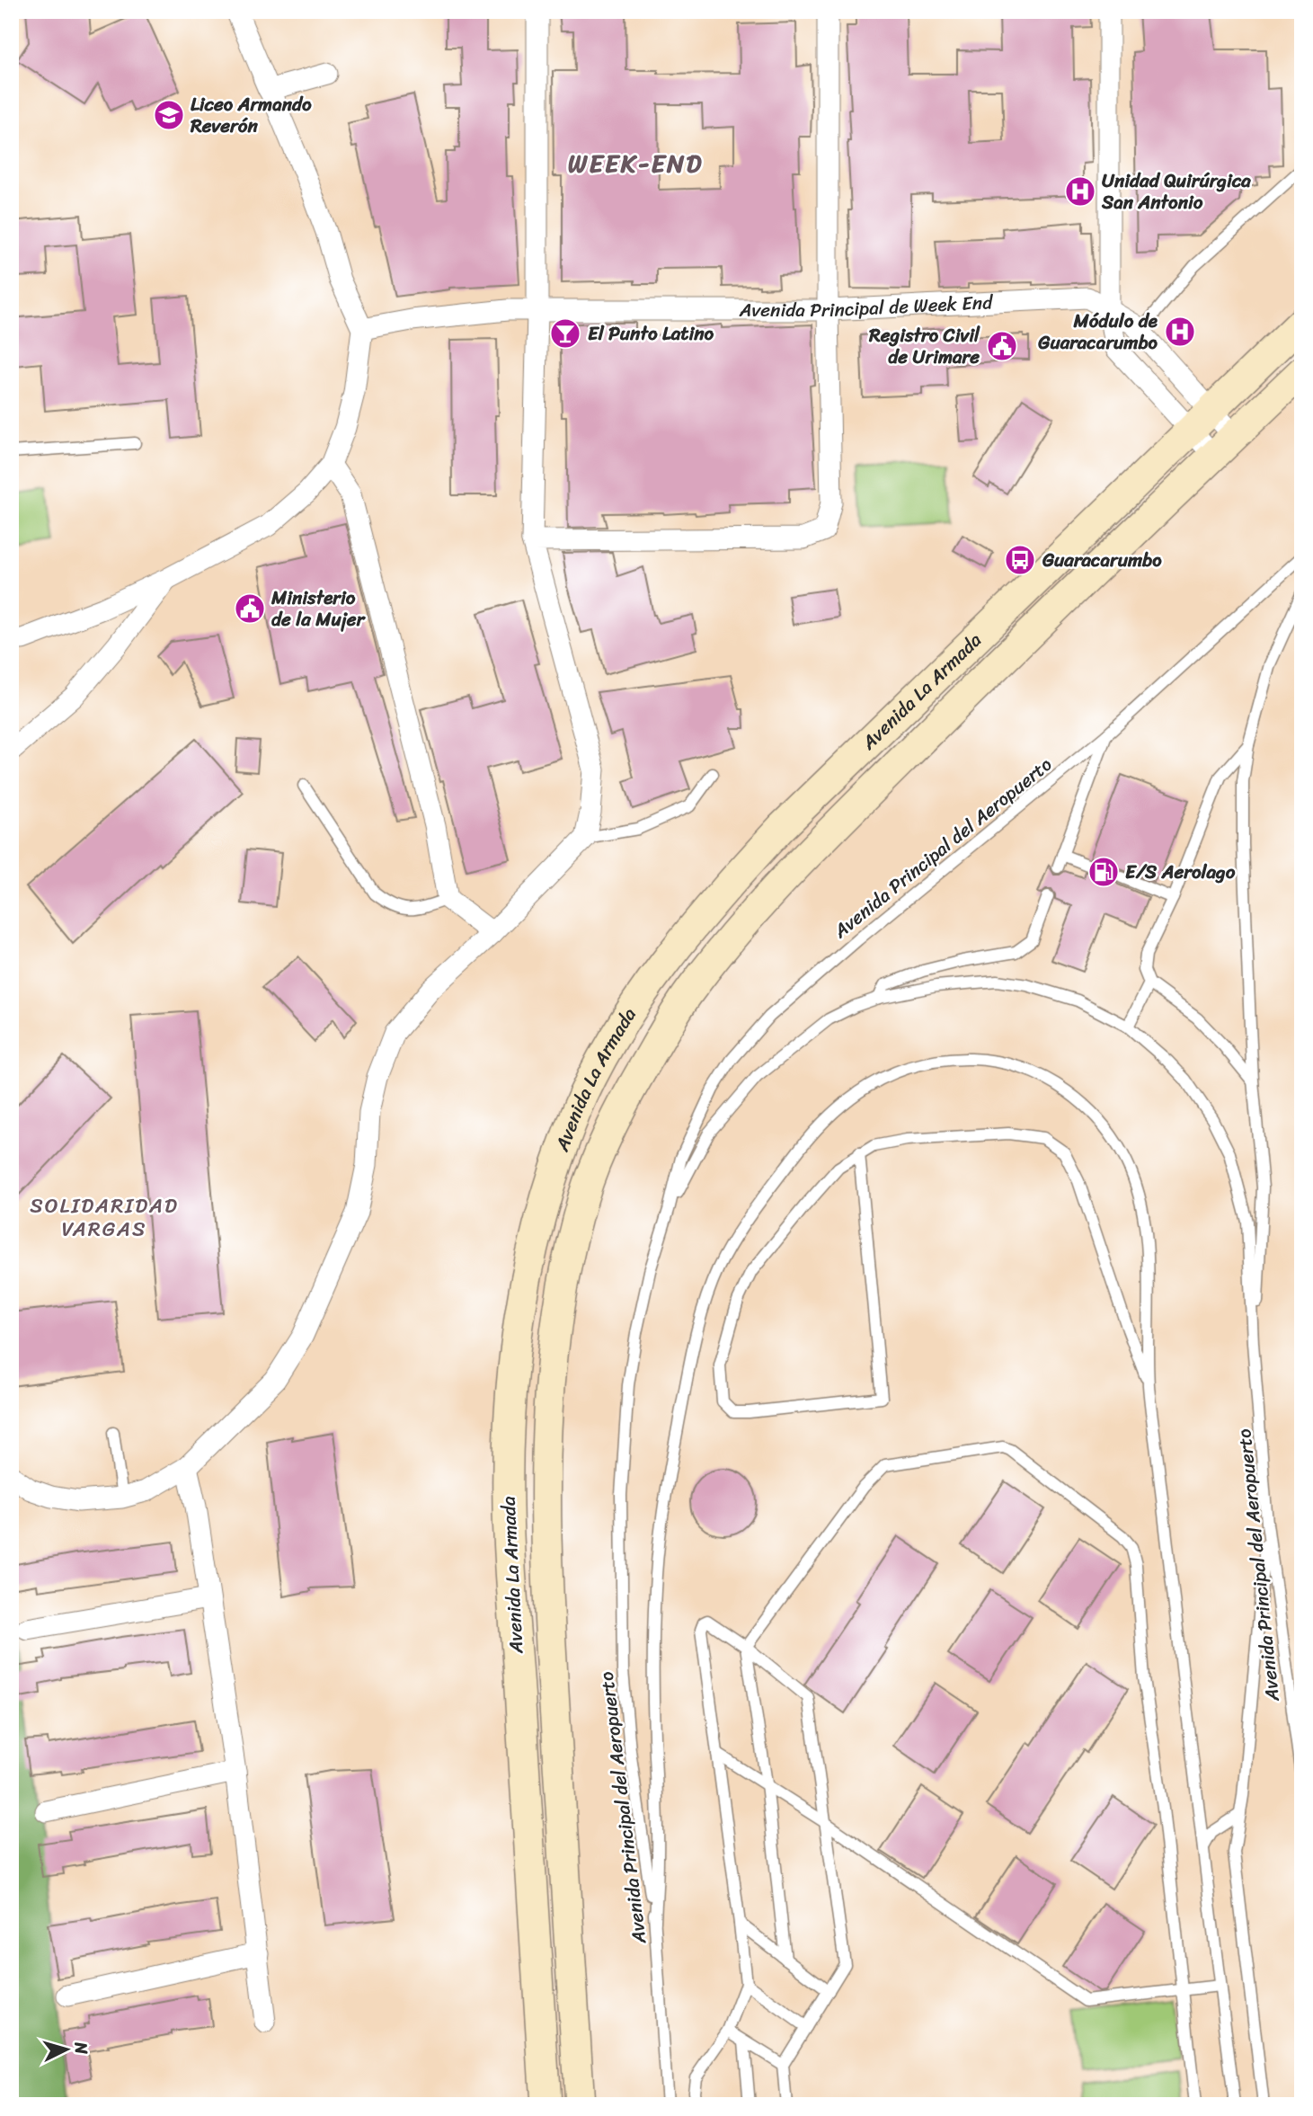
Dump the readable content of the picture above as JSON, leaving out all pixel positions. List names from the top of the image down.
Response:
{
  "streets": {
    "main road": ["Avenida La Armada"],
    "street": ["Avenida Principal de Week End"],
    "lane": ["Avenida Principal del Aeropuerto"]
  },
  "crossings": [
    ["Avenida Principal de Week End", "Avenida La Armada"]
  ],
  "districts": ["WEEK-END", "SOLIDARIDAD VARGAS"],
  "places": {
    "school or university": ["Liceo Armando Reverón"],
    "hospital": ["Unidad Quirúrgica San Antonio", "Módulo de Guaracarumbo"],
    "bar": ["El Punto Latino"],
    "public building": ["Registro Civil de Urimare", "Ministerio de la Mujer"],
    "bus stop": ["Guaracarumbo"],
    "fuel station": ["E/S Aerolago"]
  },
  "north": "right"
}
